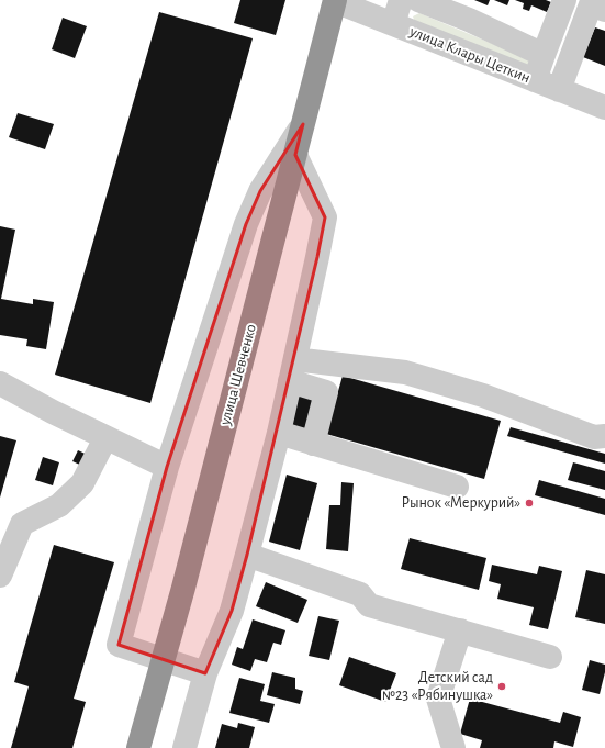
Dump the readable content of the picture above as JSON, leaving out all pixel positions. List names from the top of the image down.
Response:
{
  "streets": {
    "highway": ["улица Шевченко"],
    "street": ["улица Клары Цеткин"]
  },
  "crossings": [
    ["улица Клары Цеткин", "улица Шевченко"]
  ],
  "places": ["Рынок «Меркурий»", "Детский сад №23 «Рябинушка»"]
}
